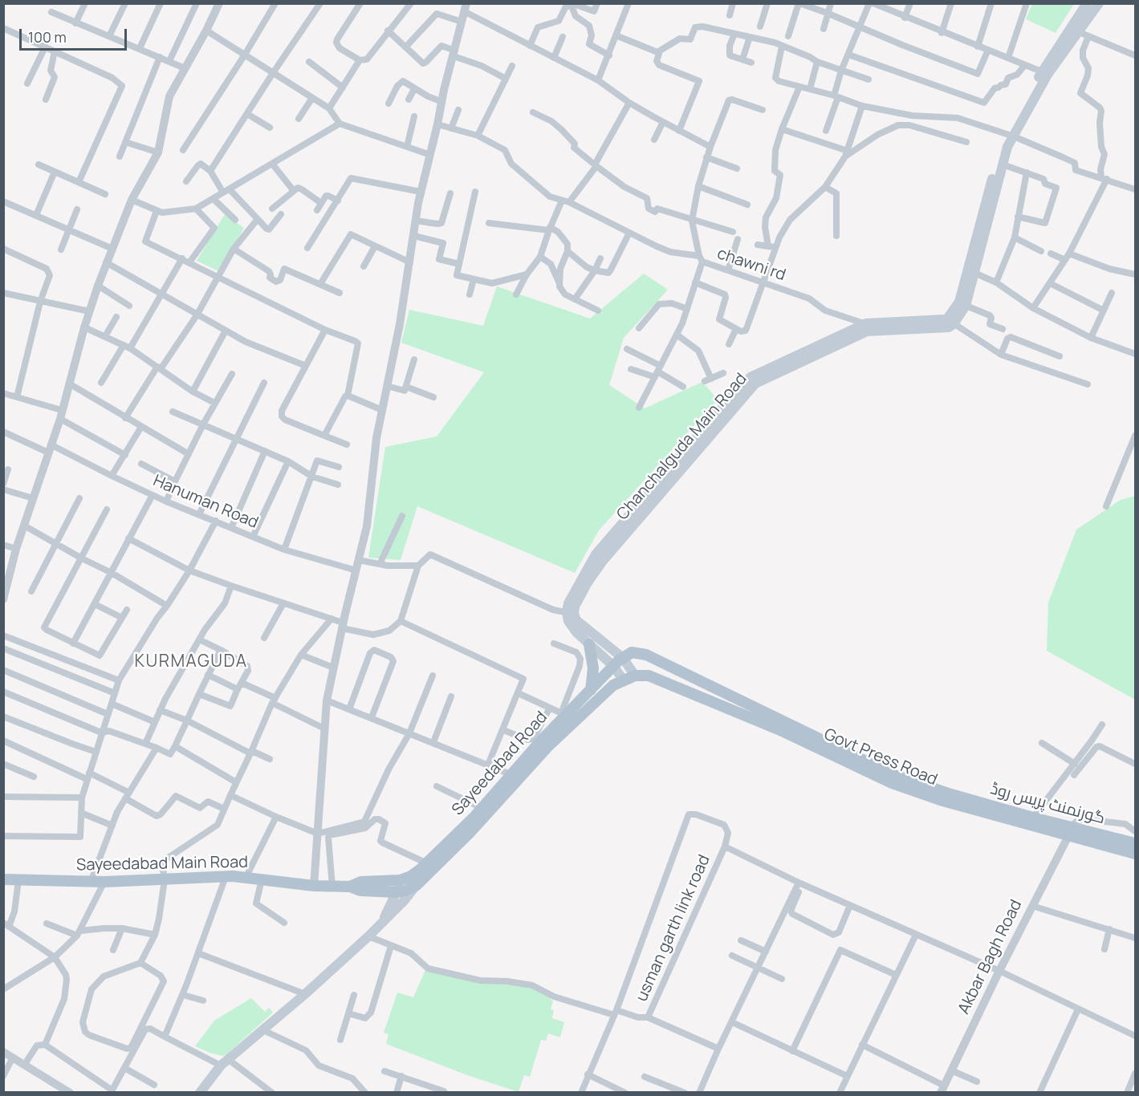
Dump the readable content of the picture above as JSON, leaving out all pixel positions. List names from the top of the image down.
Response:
{
  "streets": {
    "main road": [
      "Chanchalguda Main Road",
      "Govt Press Road",
      "Sayeedabad Road",
      "گورنمنٹ پریس روڈ",
      "Sayeedabad Main Road"
    ],
    "street": [
      "chawni rd",
      "Hanuman Road",
      "usman garth link road",
      "Akbar Bagh Road"
    ]
  },
  "crossings": [
    ["chawni rd", "Chanchalguda Main Road"],
    ["Govt Press Road", "Sayeedabad Road"],
    ["Govt Press Road", "گورنمنٹ پریس روڈ"],
    ["Govt Press Road", "Akbar Bagh Road"],
    ["Sayeedabad Road", "گورنمنٹ پریس روڈ"],
    ["Sayeedabad Road", "Sayeedabad Main Road"],
    ["گورنمنٹ پریس روڈ", "Akbar Bagh Road"],
    ["usman garth link road", "Akbar Bagh Road"]
  ],
  "districts": ["KURMAGUDA"],
  "scale_bar": "100 m"
}
